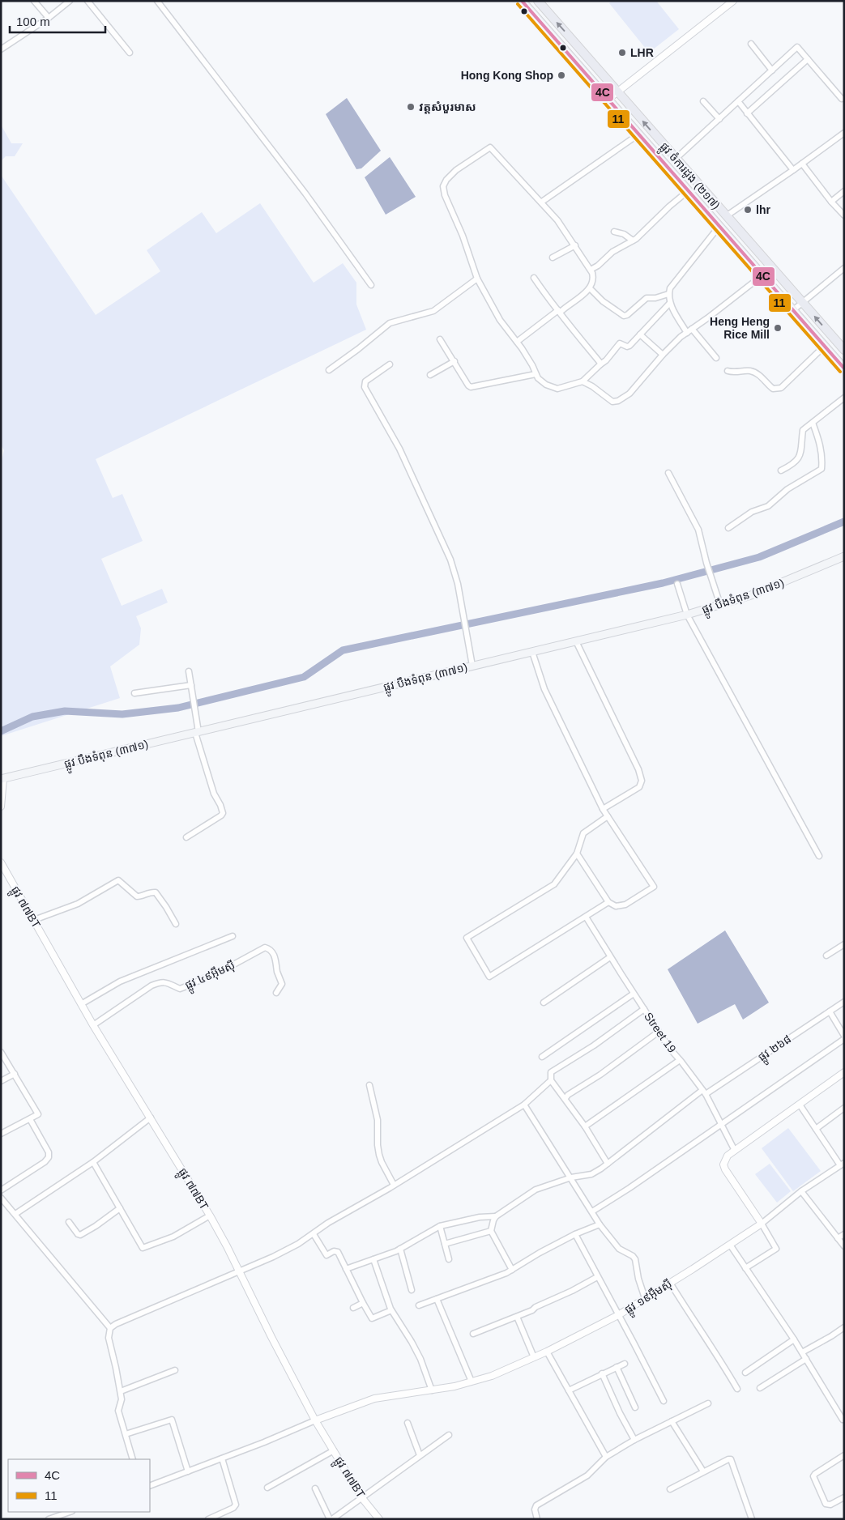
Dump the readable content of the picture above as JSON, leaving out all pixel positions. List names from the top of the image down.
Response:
{
  "streets": {
    "main road": ["ផ្លូវ ចំការដូង (២១៧)", "ផ្លូវ បឹងទំពុន (៣៧១)"],
    "street": [
      "ផ្លូវ ៧៧BT",
      "ផ្លូវ ៤៩អ៊ឹមស៊ី",
      "Street 19",
      "ផ្លូវ ២៦៨",
      "ផ្លូវ ១៩អ៊ឹមស៊ី"
    ]
  },
  "crossings": [
    ["ផ្លូវ ៧៧BT", "ផ្លូវ ៤៩អ៊ឹមស៊ី"],
    ["ផ្លូវ ៧៧BT", "ផ្លូវ ១៩អ៊ឹមស៊ី"],
    ["Street 19", "ផ្លូវ ២៦៨"]
  ],
  "places": [
    "LHR",
    "Hong Kong Shop",
    "វត្តសំបួរមាស",
    "lhr",
    "Heng Heng Rice Mill"
  ],
  "lines": ["transit line 4C", "transit line 11"],
  "legend": ["4C", "11"],
  "scale_bar": "100 m"
}
